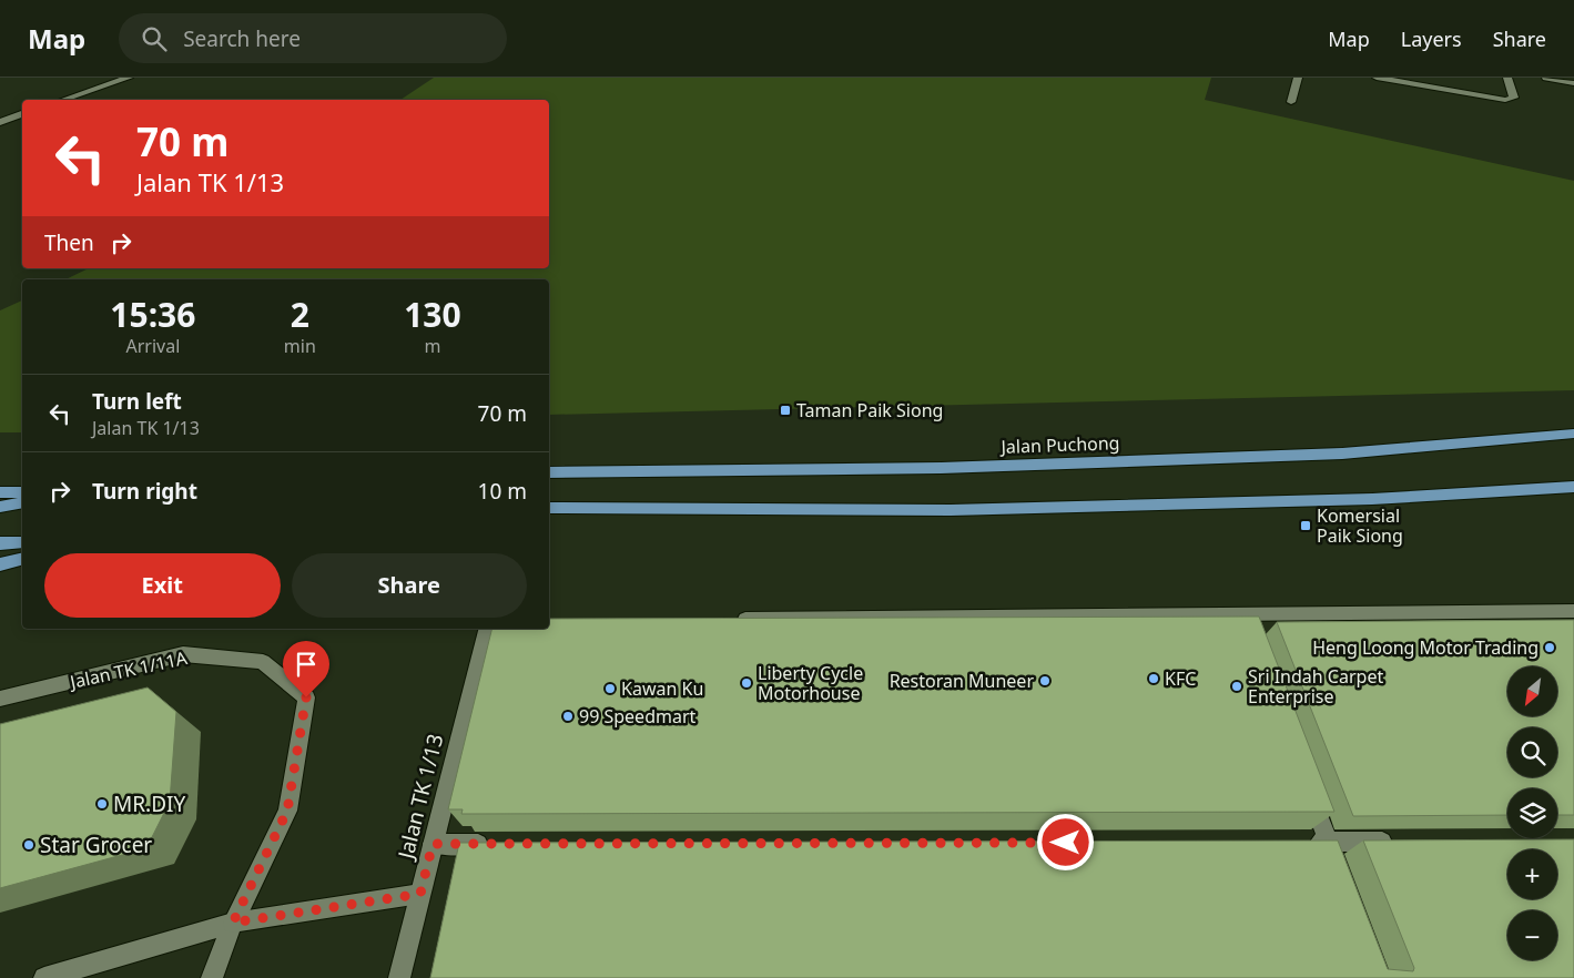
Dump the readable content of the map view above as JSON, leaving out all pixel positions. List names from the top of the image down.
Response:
{
  "streets": {
    "main road": ["Jalan Puchong"],
    "street": ["Jalan TK 1/11A", "Jalan TK 1/13"]
  },
  "places": {
    "transit": ["Taman Paik Siong", "Komersial Paik Siong"],
    "other": [
      "Heng Loong Motor Trading",
      "KFC",
      "Restoran Muneer",
      "Liberty Cycle Motorhouse",
      "Sri Indah Carpet Enterprise",
      "Kawan Ku",
      "99 Speedmart",
      "MR.DIY",
      "Star Grocer"
    ]
  },
  "north": "bottom left",
  "page": {
    "header": "Map",
    "search": "Search here",
    "nav": ["Map", "Layers", "Share"],
    "turn": ["70 m", "Jalan TK 1/13"],
    "then": "Then",
    "eta": [
      "15:36",
      "Arrival",
      "2",
      "min",
      "130",
      "m"
    ],
    "list": [
      {
        "name": "Turn left",
        "note": "Jalan TK 1/13",
        "value": "70 m"
      },
      {
        "name": "Turn right",
        "value": "10 m"
      }
    ],
    "buttons": ["Exit", "Share"],
    "map_buttons": ["+", "−"]
  }
}
